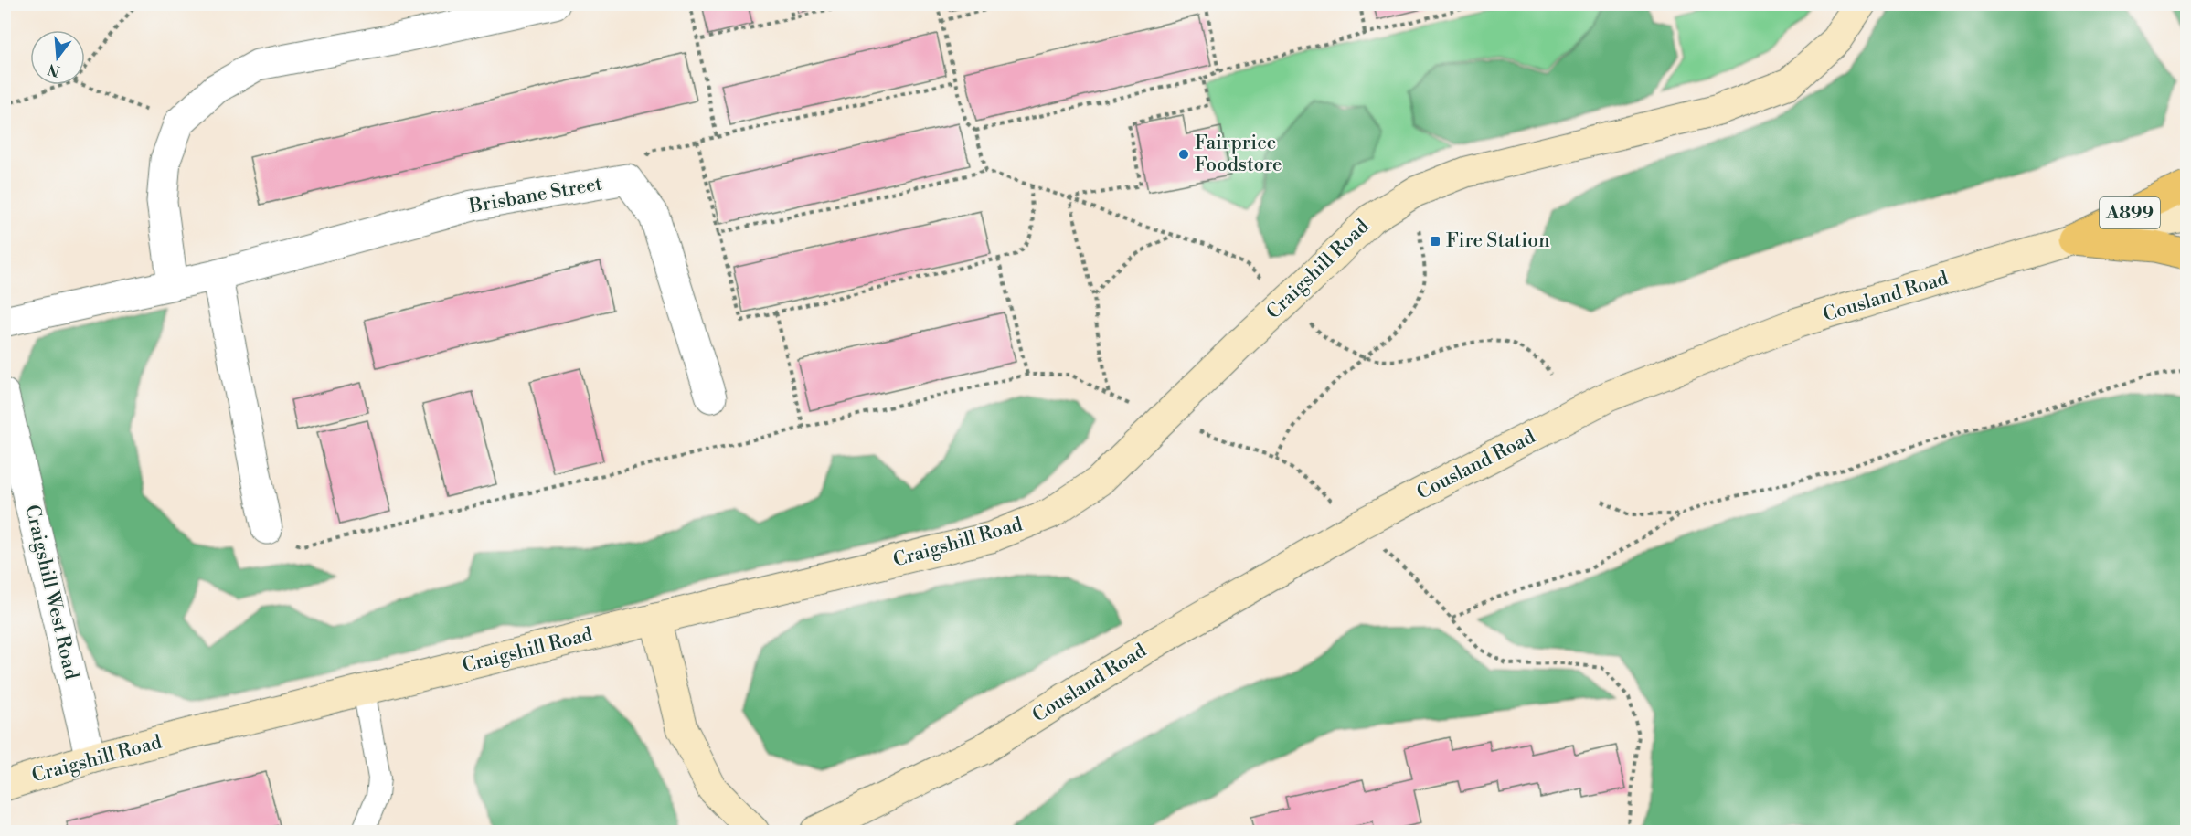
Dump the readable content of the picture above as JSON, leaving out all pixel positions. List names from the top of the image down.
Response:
{
  "streets": {
    "main road": ["A899"],
    "street": [
      "Brisbane Street",
      "Craigshill Road",
      "Cousland Road",
      "Craigshill West Road"
    ]
  },
  "crossings": [
    ["A899", "Cousland Road"],
    ["Craigshill Road", "Craigshill West Road"]
  ],
  "places": {
    "other": ["Fairprice Foodstore"],
    "transit": ["Fire Station"]
  },
  "north": "bottom"
}
